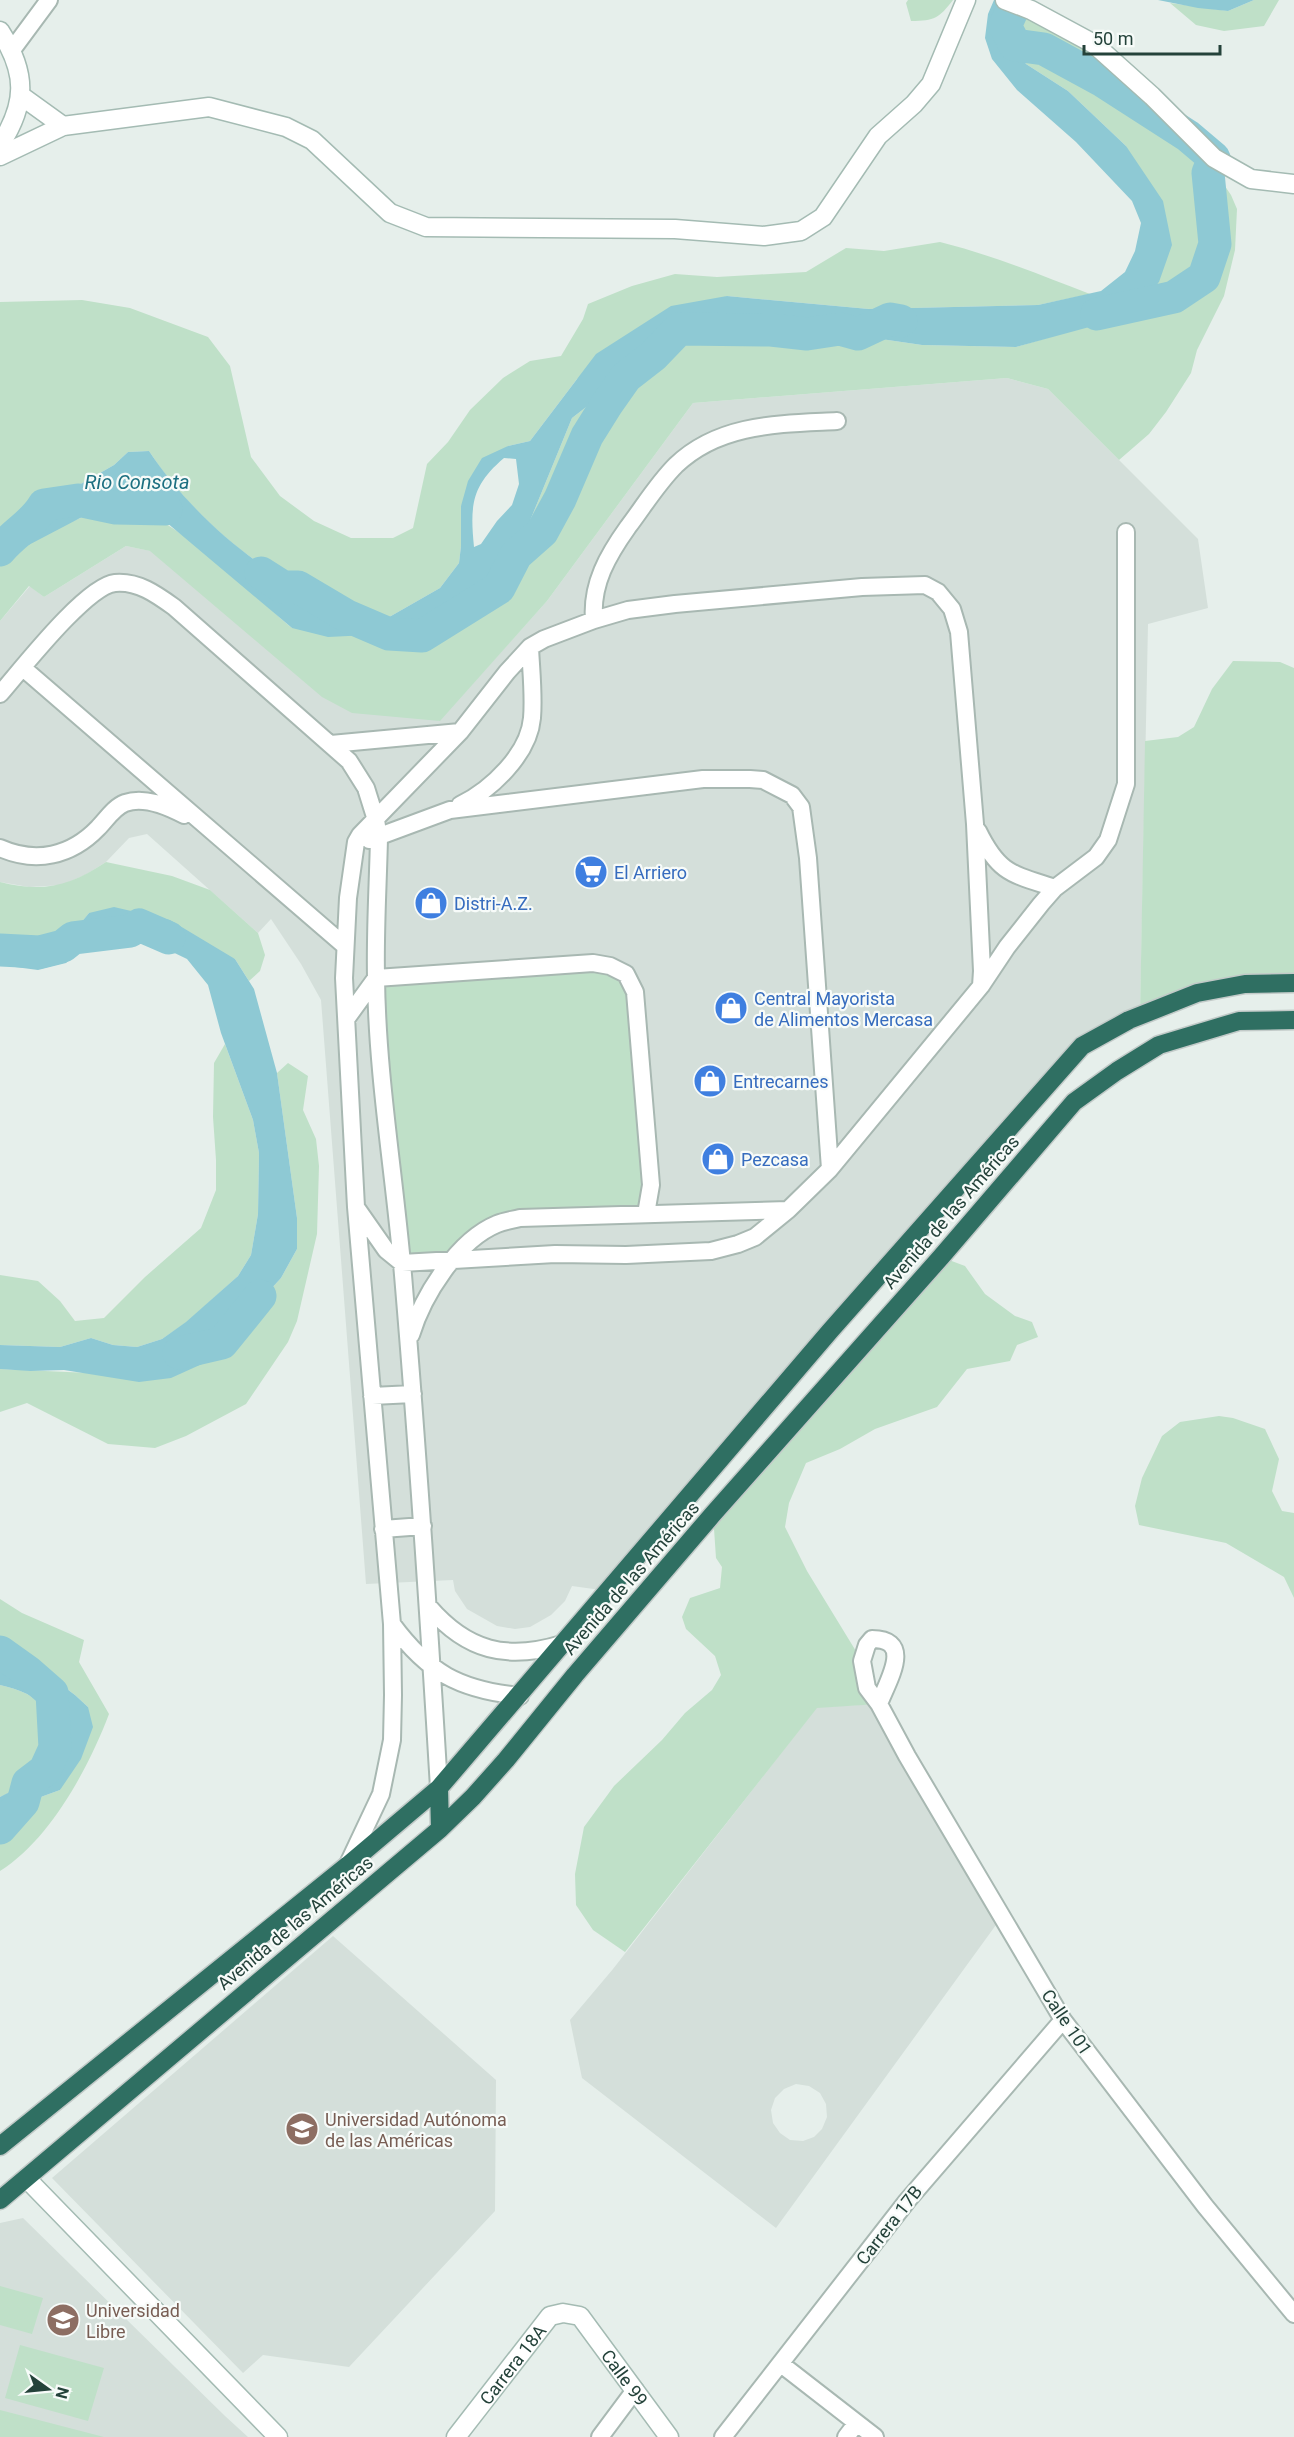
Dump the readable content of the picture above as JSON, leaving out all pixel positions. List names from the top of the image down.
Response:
{
  "streets": {
    "highway": ["Avenida de las Américas"],
    "street": [
      "Calle 101",
      "Carrera 17B",
      "Carrera 18A",
      "Calle 99"
    ]
  },
  "crossings": [
    ["Calle 101", "Carrera 17B"],
    ["Carrera 18A", "Calle 99"]
  ],
  "water": ["Rio Consota"],
  "places": {
    "supermarket": ["El Arriero"],
    "shop": [
      "Distri-A.Z.",
      "Central Mayorista de Alimentos Mercasa",
      "Entrecarnes",
      "Pezcasa"
    ],
    "school or university": ["Universidad Autónoma de las Américas", "Universidad Libre"]
  },
  "scale_bar": "50 m",
  "north": "right"
}
